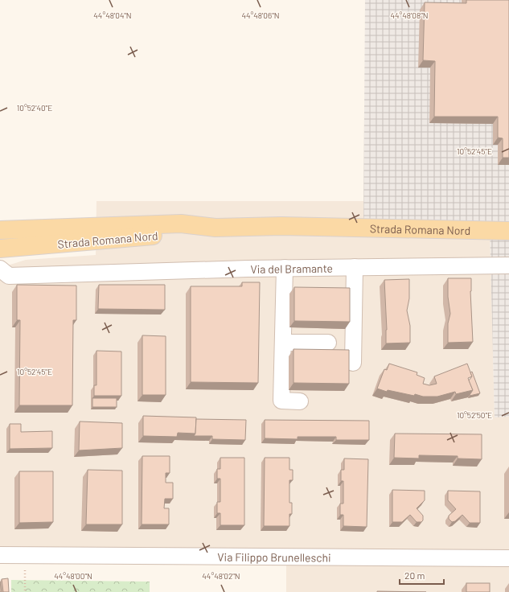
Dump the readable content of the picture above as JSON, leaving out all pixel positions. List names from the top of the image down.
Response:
{
  "streets": {
    "main road": ["Strada Romana Nord"],
    "street": ["Via del Bramante", "Via Filippo Brunelleschi"]
  },
  "scale_bar": "20 m",
  "coordinates": [
    "44°48'08\"N",
    "44°48'04\"N",
    "44°48'06\"N",
    "10°52'40\"E",
    "10°52'45\"E",
    "10°52'50\"E",
    "44°48'00\"N",
    "44°48'02\"N"
  ]
}
